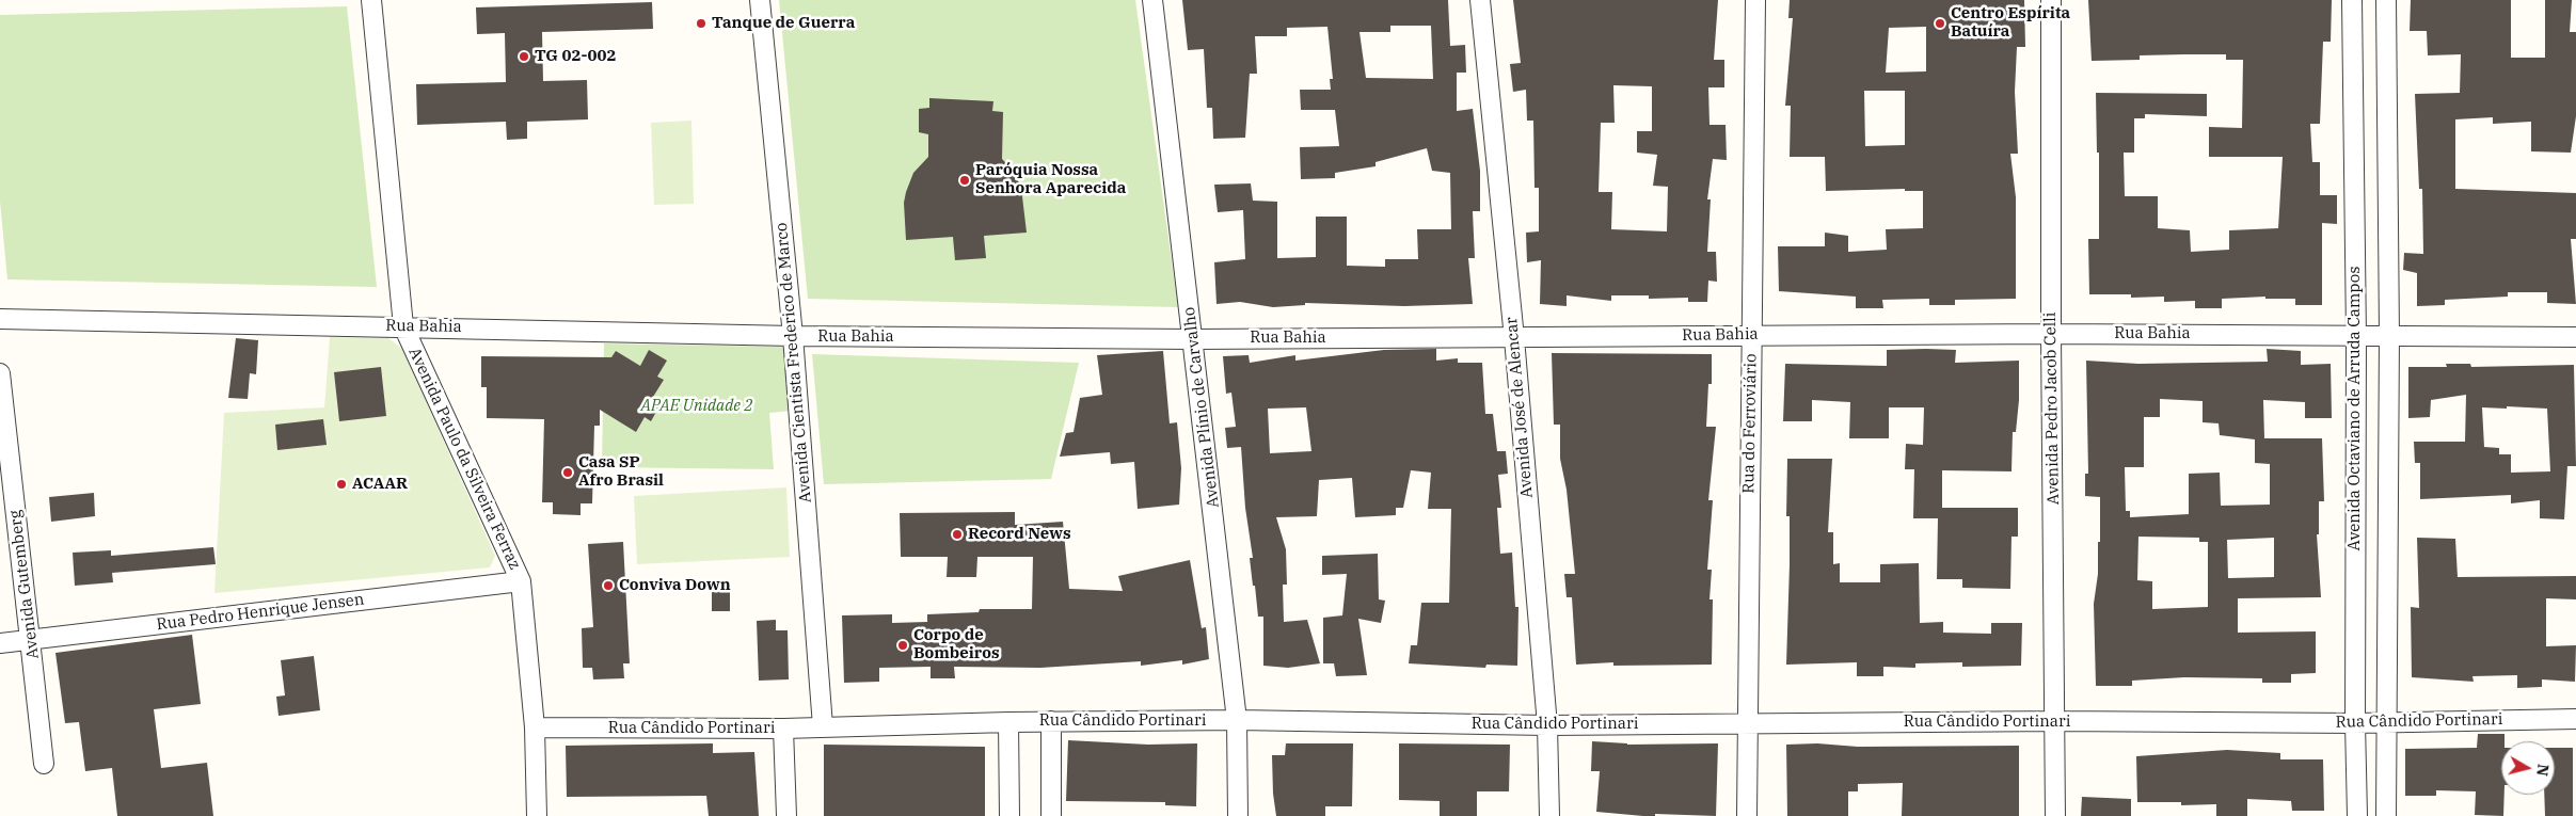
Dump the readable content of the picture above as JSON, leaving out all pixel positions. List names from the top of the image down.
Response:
{
  "streets": {
    "street": [
      "Rua Bahia",
      "Avenida Cientista Frederico de Marco",
      "Avenida Plínio de Carvalho",
      "Avenida José de Alencar",
      "Avenida Pedro Jacob Celli",
      "Avenida Octaviano de Arruda Campos",
      "Rua do Ferroviário",
      "Avenida Paulo da Silveira Ferraz",
      "Avenida Gutemberg",
      "Rua Pedro Henrique Jensen",
      "Rua Cândido Portinari"
    ]
  },
  "crossings": [
    ["Rua Bahia", "Avenida Cientista Frederico de Marco"],
    ["Rua Bahia", "Avenida Plínio de Carvalho"],
    ["Rua Bahia", "Avenida José de Alencar"],
    ["Rua Bahia", "Avenida Pedro Jacob Celli"],
    ["Rua Bahia", "Avenida Octaviano de Arruda Campos"],
    ["Rua Bahia", "Rua do Ferroviário"],
    ["Rua Bahia", "Avenida Paulo da Silveira Ferraz"],
    ["Avenida Cientista Frederico de Marco", "Rua Cândido Portinari"],
    ["Avenida Plínio de Carvalho", "Rua Cândido Portinari"],
    ["Avenida José de Alencar", "Rua Cândido Portinari"],
    ["Avenida Pedro Jacob Celli", "Rua Cândido Portinari"],
    ["Avenida Octaviano de Arruda Campos", "Rua Cândido Portinari"],
    ["Rua do Ferroviário", "Rua Cândido Portinari"],
    ["Avenida Paulo da Silveira Ferraz", "Rua Pedro Henrique Jensen"],
    ["Avenida Paulo da Silveira Ferraz", "Rua Cândido Portinari"],
    ["Avenida Gutemberg", "Rua Pedro Henrique Jensen"]
  ],
  "parks": ["APAE Unidade 2"],
  "places": [
    "Tanque de Guerra",
    "Centro Espírita Batuíra",
    "TG 02-002",
    "Paróquia Nossa Senhora Aparecida",
    "Casa SP Afro Brasil",
    "ACAAR",
    "Record News",
    "Conviva Down",
    "Corpo de Bombeiros"
  ],
  "north": "right"
}
